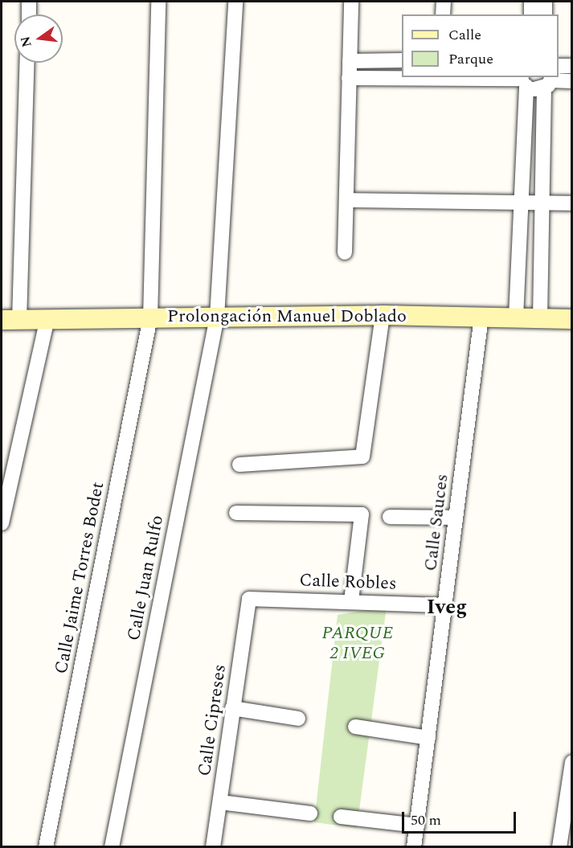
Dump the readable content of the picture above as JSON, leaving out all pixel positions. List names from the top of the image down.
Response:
{
  "streets": {
    "street": [
      "Prolongación Manuel Doblado",
      "Calle Sauces",
      "Calle Jaime Torres Bodet",
      "Calle Juan Rulfo",
      "Calle Robles",
      "Calle Cipreses"
    ]
  },
  "crossings": [
    ["Prolongación Manuel Doblado", "Calle Sauces"],
    ["Prolongación Manuel Doblado", "Calle Jaime Torres Bodet"],
    ["Prolongación Manuel Doblado", "Calle Juan Rulfo"],
    ["Calle Sauces", "Calle Robles"],
    ["Calle Robles", "Calle Cipreses"]
  ],
  "districts": ["Iveg"],
  "parks": ["PARQUE 2 IVEG"],
  "legend": ["Calle", "Parque"],
  "scale_bar": "50 m",
  "north": "left"
}
